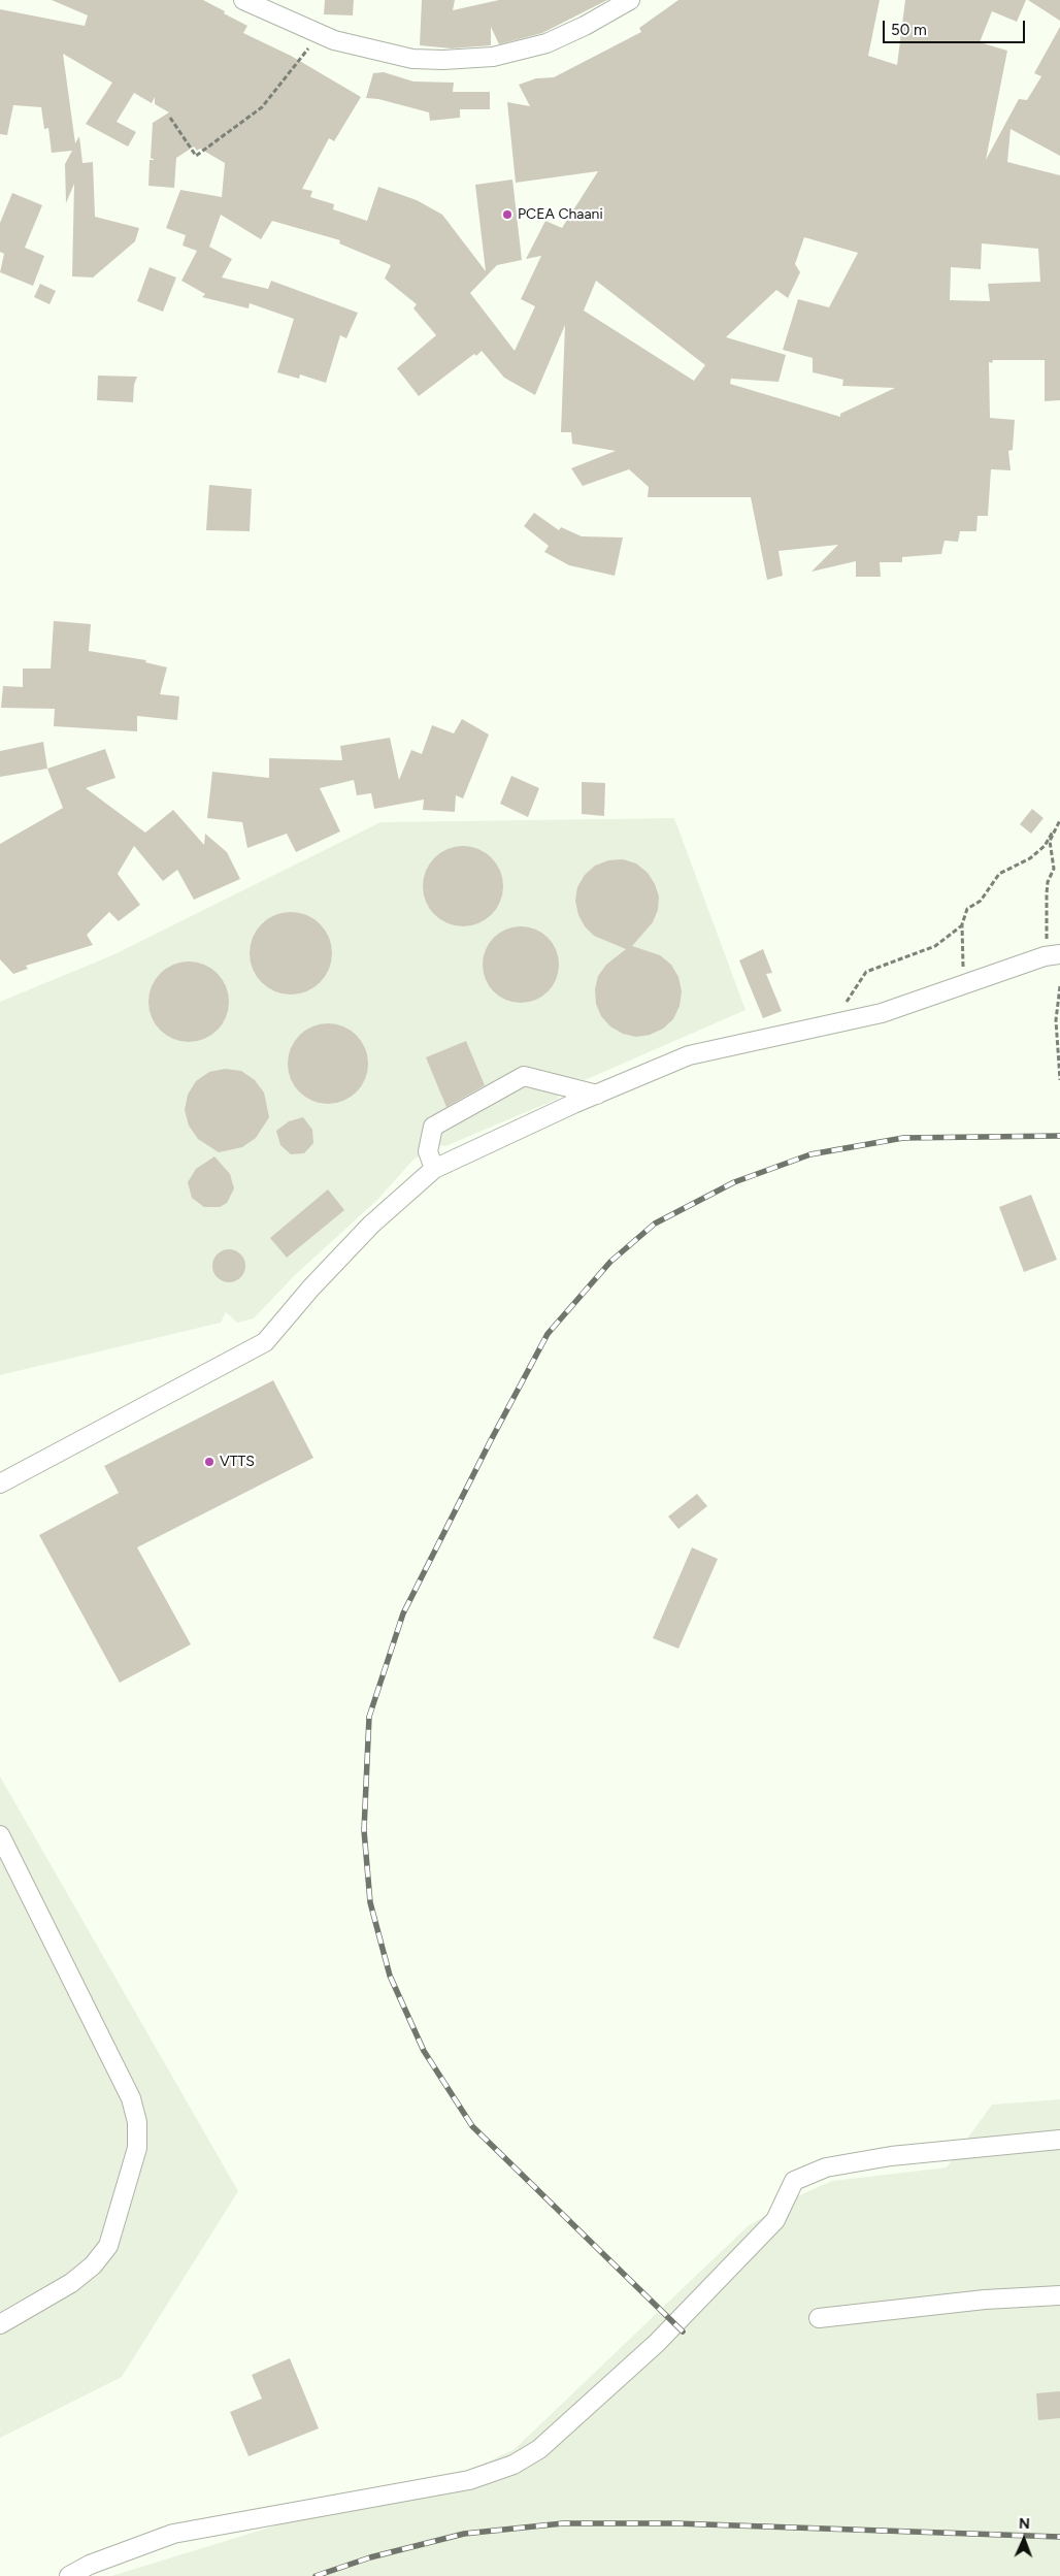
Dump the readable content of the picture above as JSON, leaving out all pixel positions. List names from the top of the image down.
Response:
{
  "places": ["PCEA Chaani", "VTTS"],
  "scale_bar": "50 m",
  "north": "top"
}
